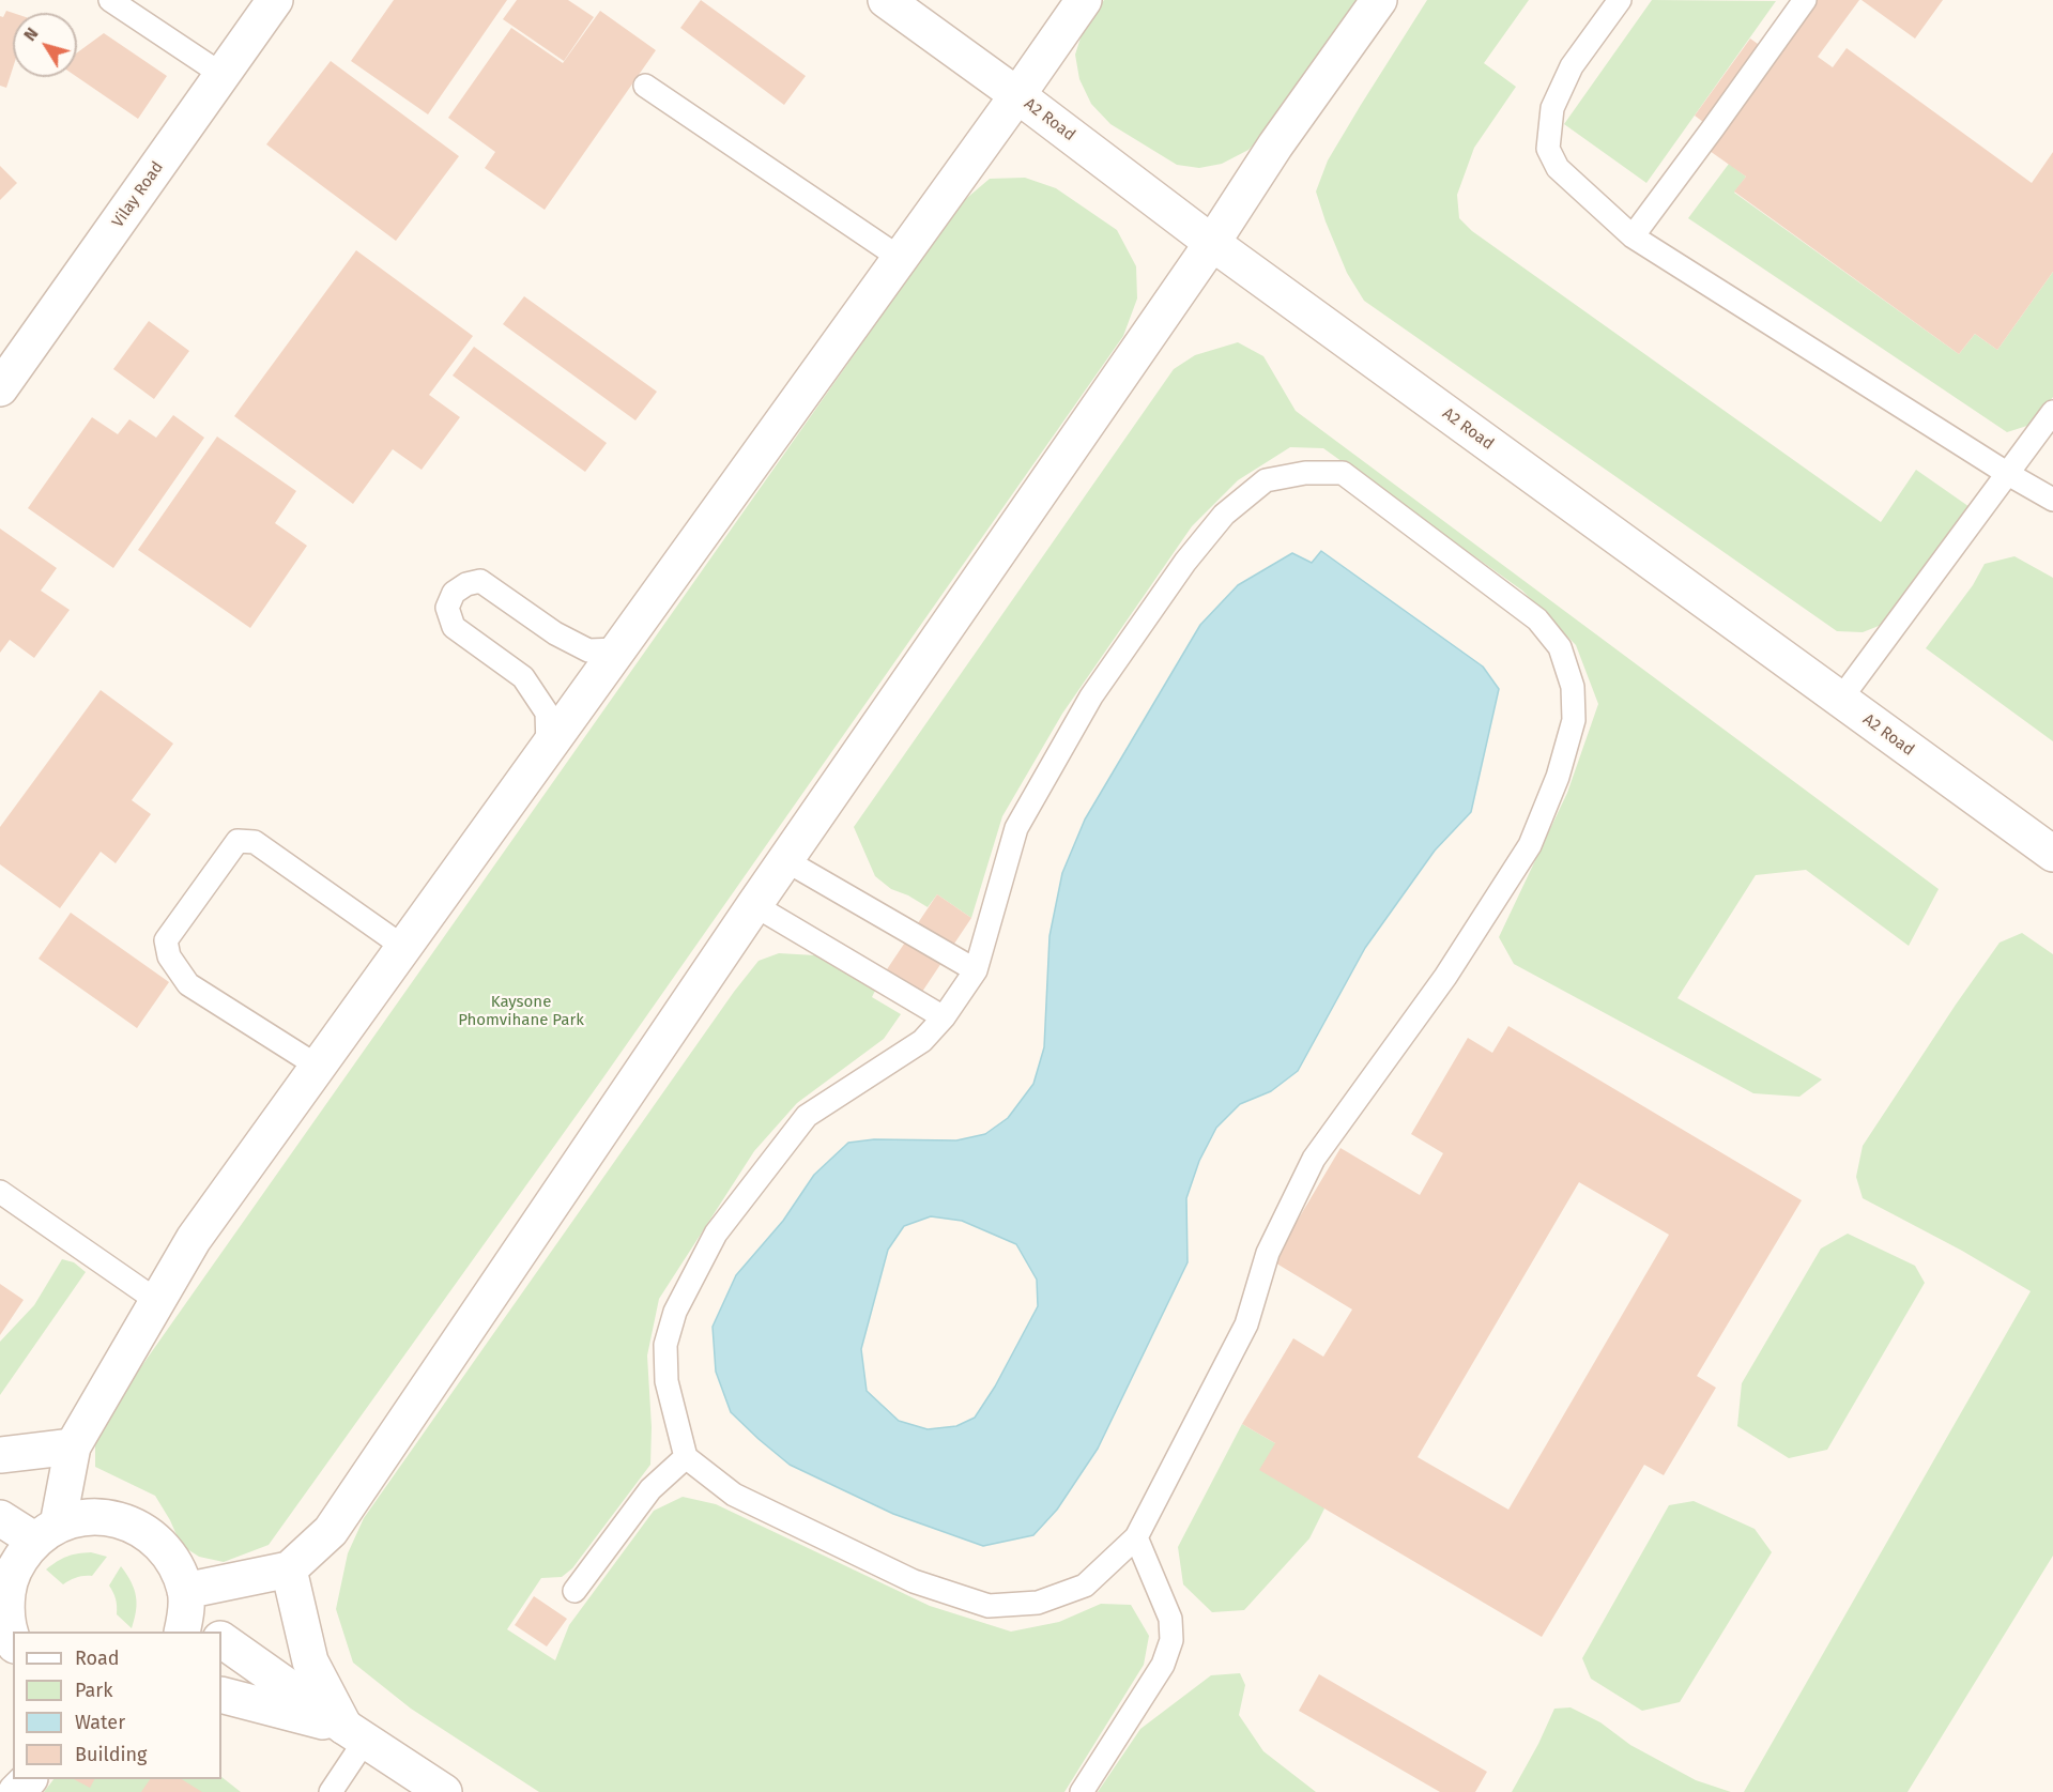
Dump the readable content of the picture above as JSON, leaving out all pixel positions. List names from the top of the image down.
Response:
{
  "streets": {
    "street": ["A2 Road", "Vilay Road"]
  },
  "parks": ["Kaysone Phomvihane Park"],
  "legend": [
    "Road",
    "Park",
    "Water",
    "Building"
  ],
  "north": "top left"
}
